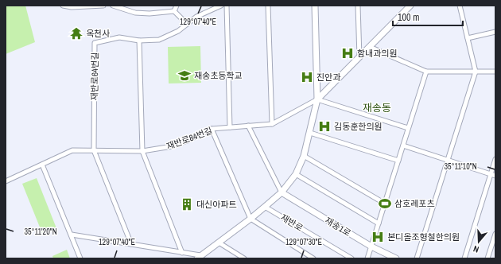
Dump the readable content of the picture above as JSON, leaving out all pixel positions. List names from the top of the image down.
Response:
{
  "streets": {
    "main road": ["재송1로"],
    "street": ["재반로64번길", "재반로84번길", "재반로"]
  },
  "crossings": [
    ["재반로64번길", "재반로84번길"]
  ],
  "districts": ["재송동"],
  "places": {
    "temple": ["옥천사"],
    "hospital": [
      "함내과의원",
      "진안과",
      "김동훈한의원",
      "본디올조형철한의원"
    ],
    "school or university": ["재송초등학교"],
    "sports": ["삼호레포츠"],
    "building": ["대신아파트"]
  },
  "scale_bar": "100 m",
  "north": "bottom",
  "coordinates": [
    "129°07'40\"E",
    "35°11'10\"N",
    "35°11'20\"N",
    "129°07'30\"E"
  ]
}
